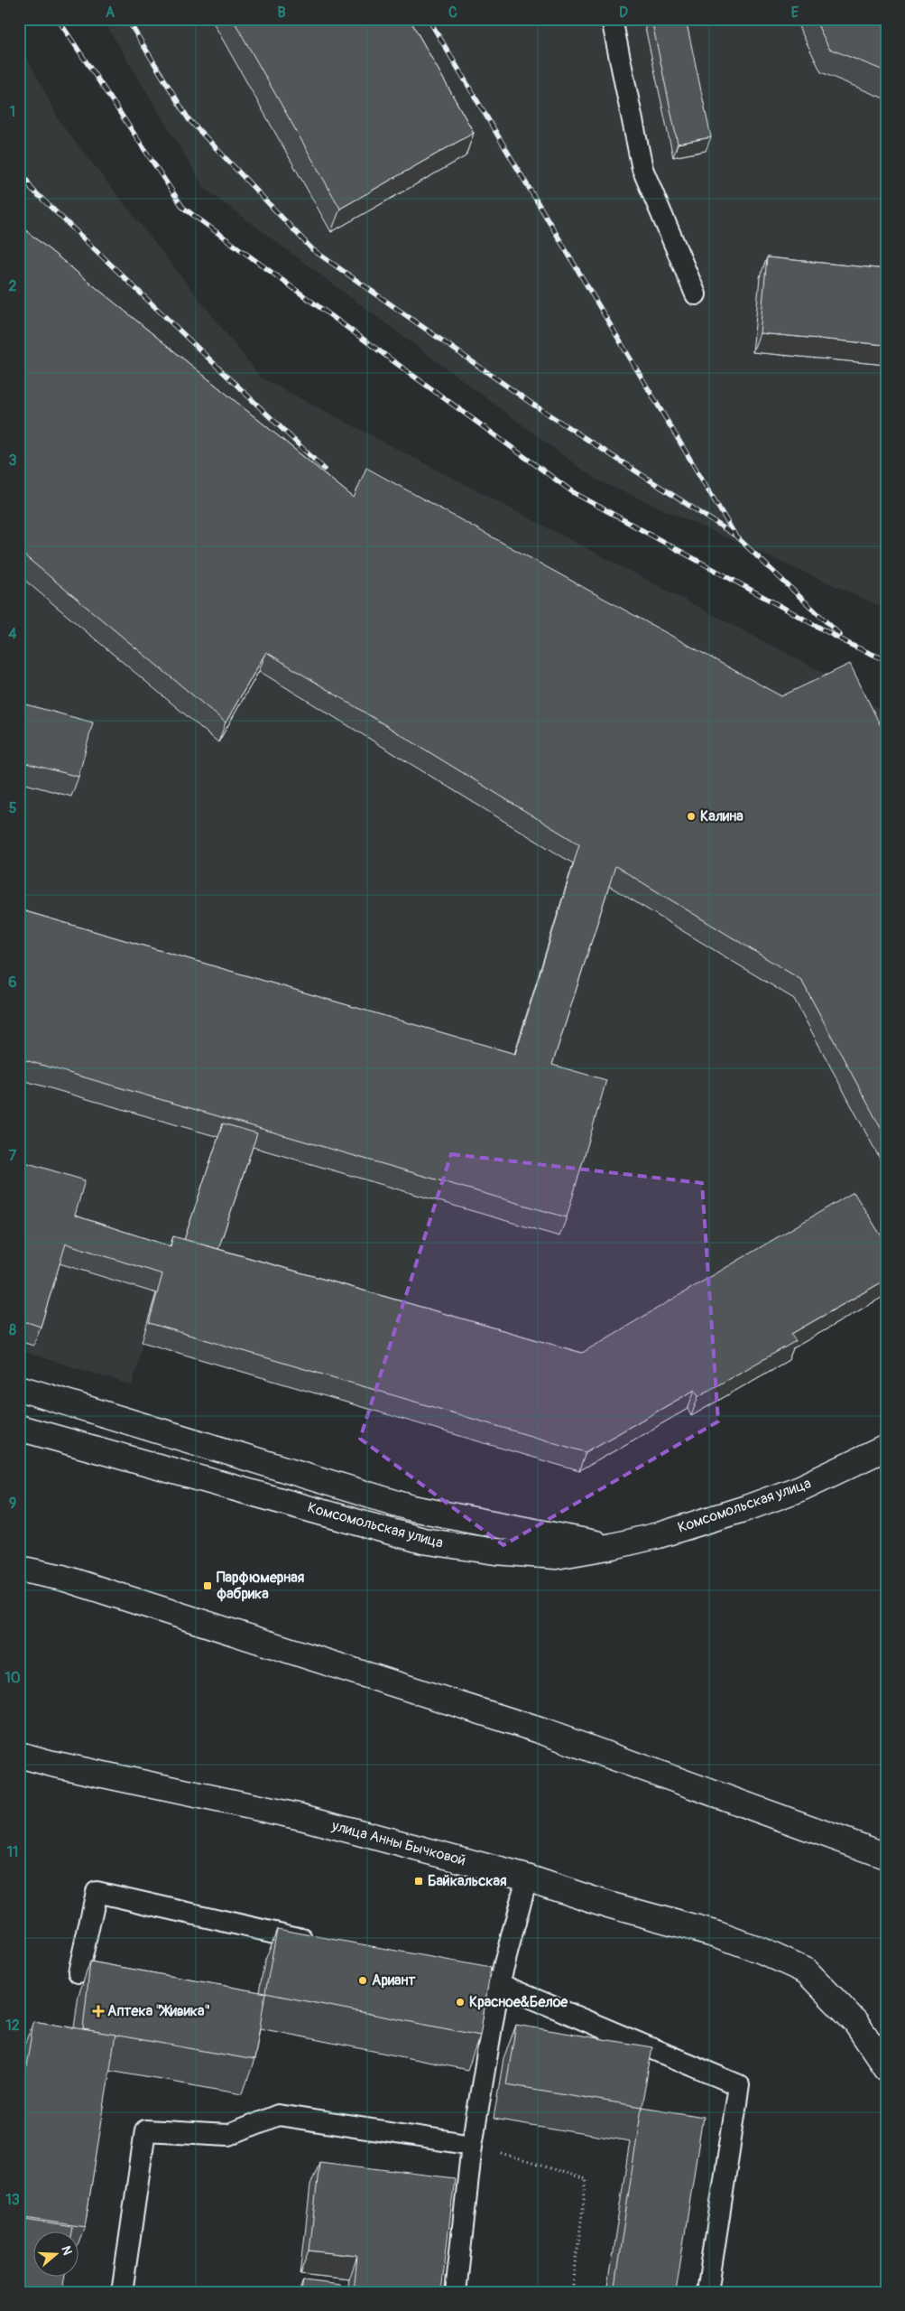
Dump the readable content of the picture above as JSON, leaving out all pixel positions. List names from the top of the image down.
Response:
{
  "streets": {
    "main road": ["Комсомольская улица", "улица Анны Бычковой"]
  },
  "places": {
    "other": ["Калина", "Ариант", "Красное&Белое"],
    "transit": ["Парфюмерная фабрика", "Байкальская"],
    "health": ["Аптека \"Живика\""]
  },
  "north": "right",
  "grid": {
    "columns": [
      "A",
      "B",
      "C",
      "D",
      "E"
    ],
    "rows": [
      "1",
      "2",
      "3",
      "4",
      "5",
      "6",
      "7",
      "8",
      "9",
      "10",
      "11",
      "12",
      "13"
    ]
  }
}
